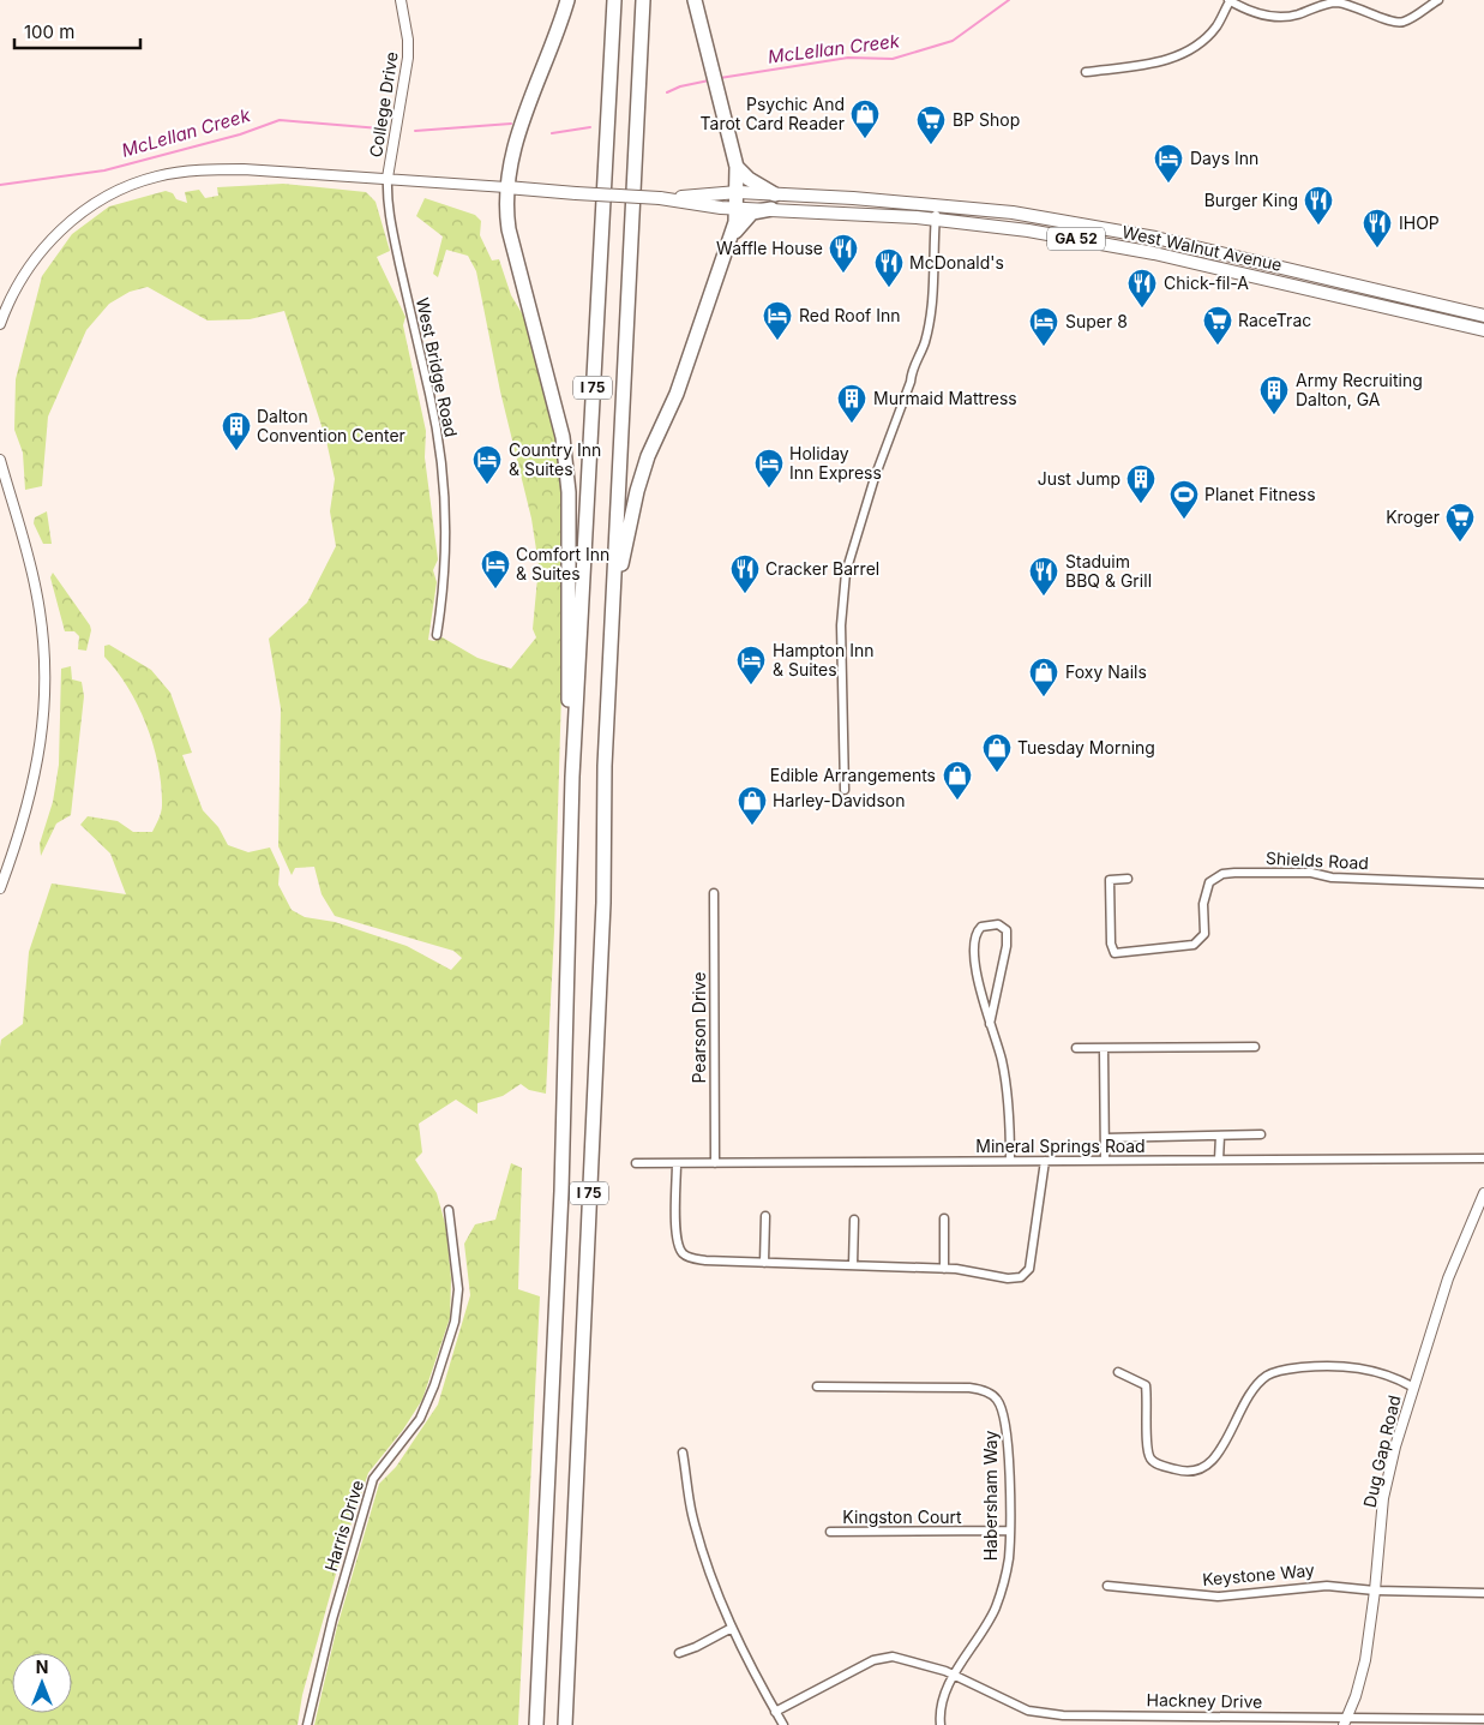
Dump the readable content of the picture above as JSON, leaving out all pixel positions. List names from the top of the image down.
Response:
{
  "streets": {
    "highway": ["I 75"],
    "main road": ["GA 52", "West Walnut Avenue"],
    "street": [
      "College Drive",
      "West Bridge Road",
      "Shields Road",
      "Pearson Drive",
      "Mineral Springs Road",
      "Dug Gap Road",
      "Habersham Way",
      "Kingston Court",
      "Harris Drive",
      "Keystone Way",
      "Hackney Drive"
    ]
  },
  "crossings": [
    ["College Drive", "West Bridge Road"],
    ["Pearson Drive", "Mineral Springs Road"],
    ["Dug Gap Road", "Keystone Way"],
    ["Dug Gap Road", "Hackney Drive"],
    ["Habersham Way", "Kingston Court"],
    ["Habersham Way", "Hackney Drive"]
  ],
  "water": ["McLellan Creek"],
  "places": {
    "shop": [
      "Psychic And Tarot Card Reader",
      "Foxy Nails",
      "Tuesday Morning",
      "Edible Arrangements",
      "Harley-Davidson"
    ],
    "supermarket": ["BP Shop", "RaceTrac", "Kroger"],
    "hotel": [
      "Days Inn",
      "Red Roof Inn",
      "Super 8",
      "Country Inn & Suites",
      "Holiday Inn Express",
      "Comfort Inn & Suites",
      "Hampton Inn & Suites"
    ],
    "restaurant": [
      "Burger King",
      "IHOP",
      "Waffle House",
      "McDonald's",
      "Chick-fil-A",
      "Cracker Barrel",
      "Staduim BBQ & Grill"
    ],
    "building": [
      "Army Recruiting Dalton, GA",
      "Murmaid Mattress",
      "Dalton Convention Center",
      "Just Jump"
    ],
    "sports": ["Planet Fitness"]
  },
  "scale_bar": "100 m",
  "north": "top"
}
